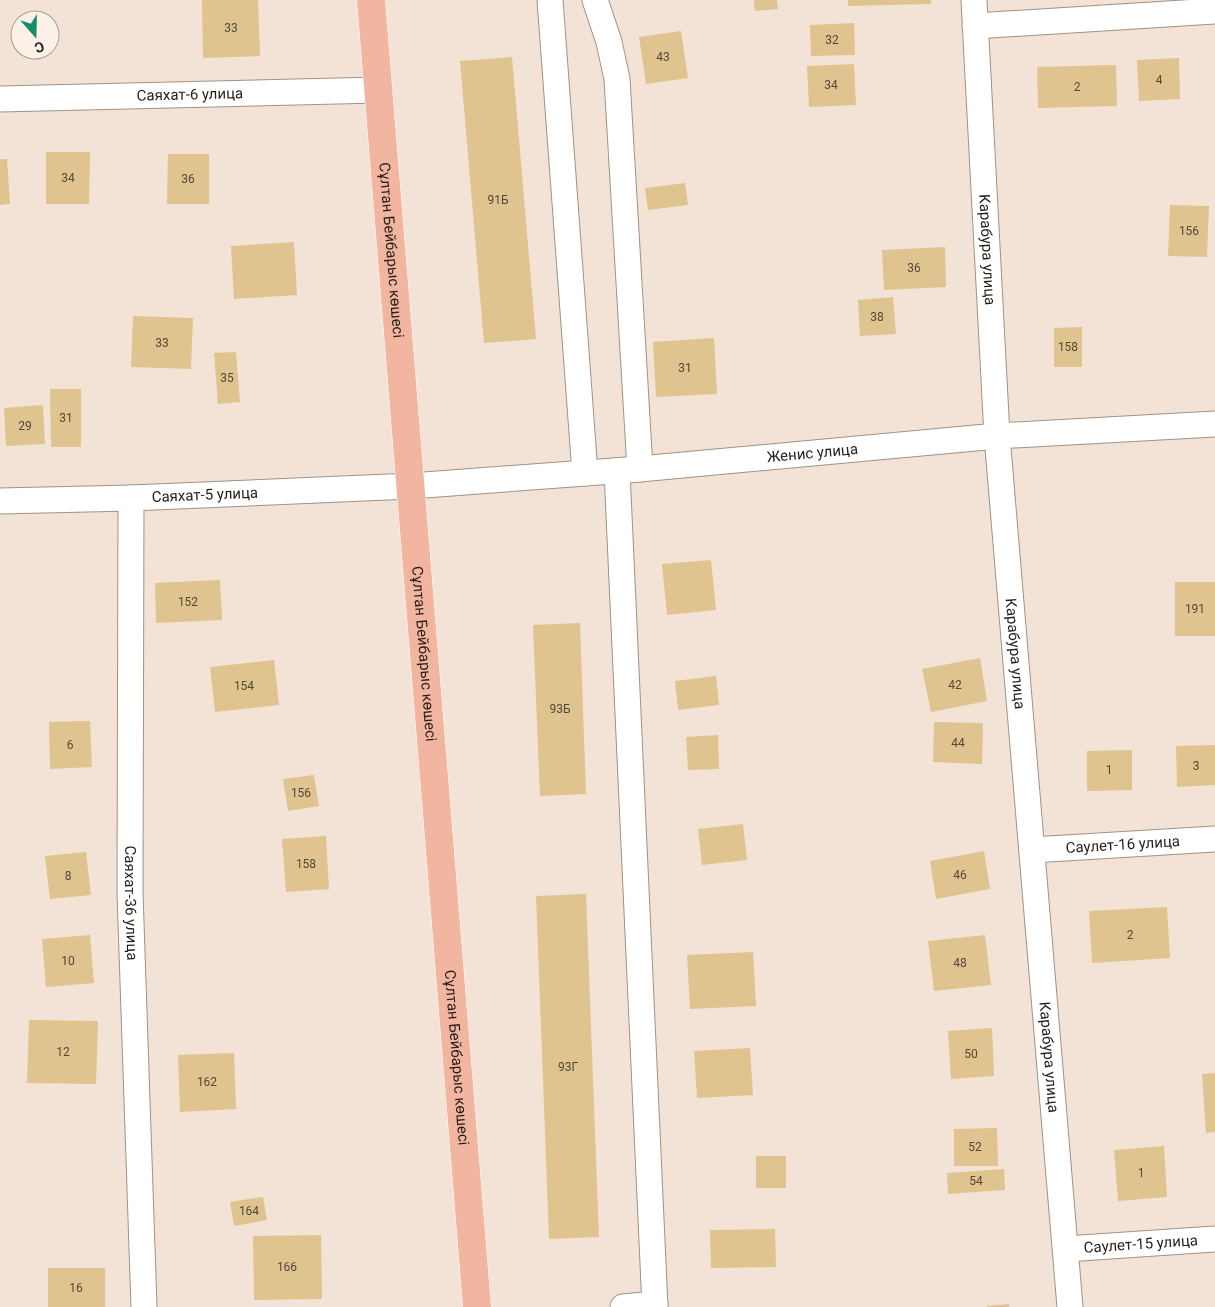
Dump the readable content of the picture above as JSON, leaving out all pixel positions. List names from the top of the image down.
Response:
{
  "streets": {
    "main road": ["Сұлтан Бейбарыс көшесі"],
    "street": [
      "Саяхат-6 улица",
      "Карабура улица",
      "Женис улица",
      "Саяхат-5 улица",
      "Саулет-16 улица",
      "Саяхат-36 улица",
      "Саулет-15 улица"
    ]
  },
  "crossings": [
    ["Саяхат-6 улица", "Сұлтан Бейбарыс көшесі"],
    ["Сұлтан Бейбарыс көшесі", "Женис улица"],
    ["Сұлтан Бейбарыс көшесі", "Саяхат-5 улица"],
    ["Карабура улица", "Женис улица"],
    ["Карабура улица", "Саулет-16 улица"],
    ["Карабура улица", "Саулет-15 улица"],
    ["Женис улица", "Саяхат-5 улица"],
    ["Саяхат-5 улица", "Саяхат-36 улица"]
  ],
  "house_numbers": [
    "33",
    "32",
    "43",
    "4",
    "34",
    "2",
    "34",
    "36",
    "91Б",
    "156",
    "36",
    "38",
    "33",
    "158",
    "31",
    "35",
    "31",
    "29",
    "152",
    "191",
    "42",
    "154",
    "93Б",
    "44",
    "6",
    "3",
    "1",
    "156",
    "158",
    "46",
    "8",
    "2",
    "10",
    "48",
    "12",
    "50",
    "93Г",
    "162",
    "52",
    "1",
    "54",
    "164",
    "166",
    "16"
  ],
  "north": "bottom"
}
